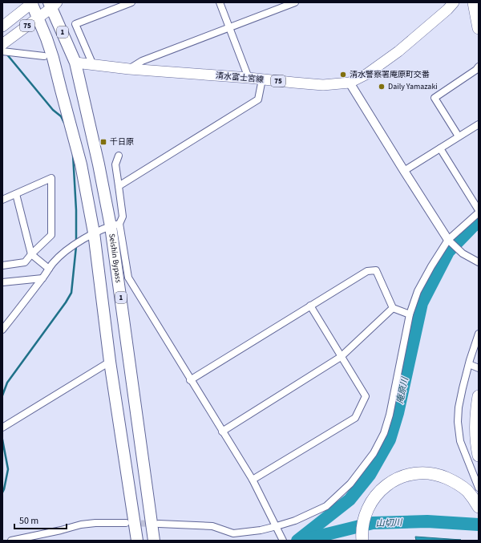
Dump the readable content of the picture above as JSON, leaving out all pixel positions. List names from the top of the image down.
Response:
{
  "streets": {
    "highway": ["1", "Seishin Bypass"],
    "main road": ["75", "清水富士宮線"]
  },
  "crossings": [
    ["75", "1"],
    ["75", "Seishin Bypass"],
    ["清水富士宮線", "Seishin Bypass"]
  ],
  "water": ["庵原川", "山切川"],
  "places": {
    "other": ["清水警察署庵原町交番", "Daily Yamazaki"],
    "transit": ["千日原"]
  },
  "scale_bar": "50 m"
}
